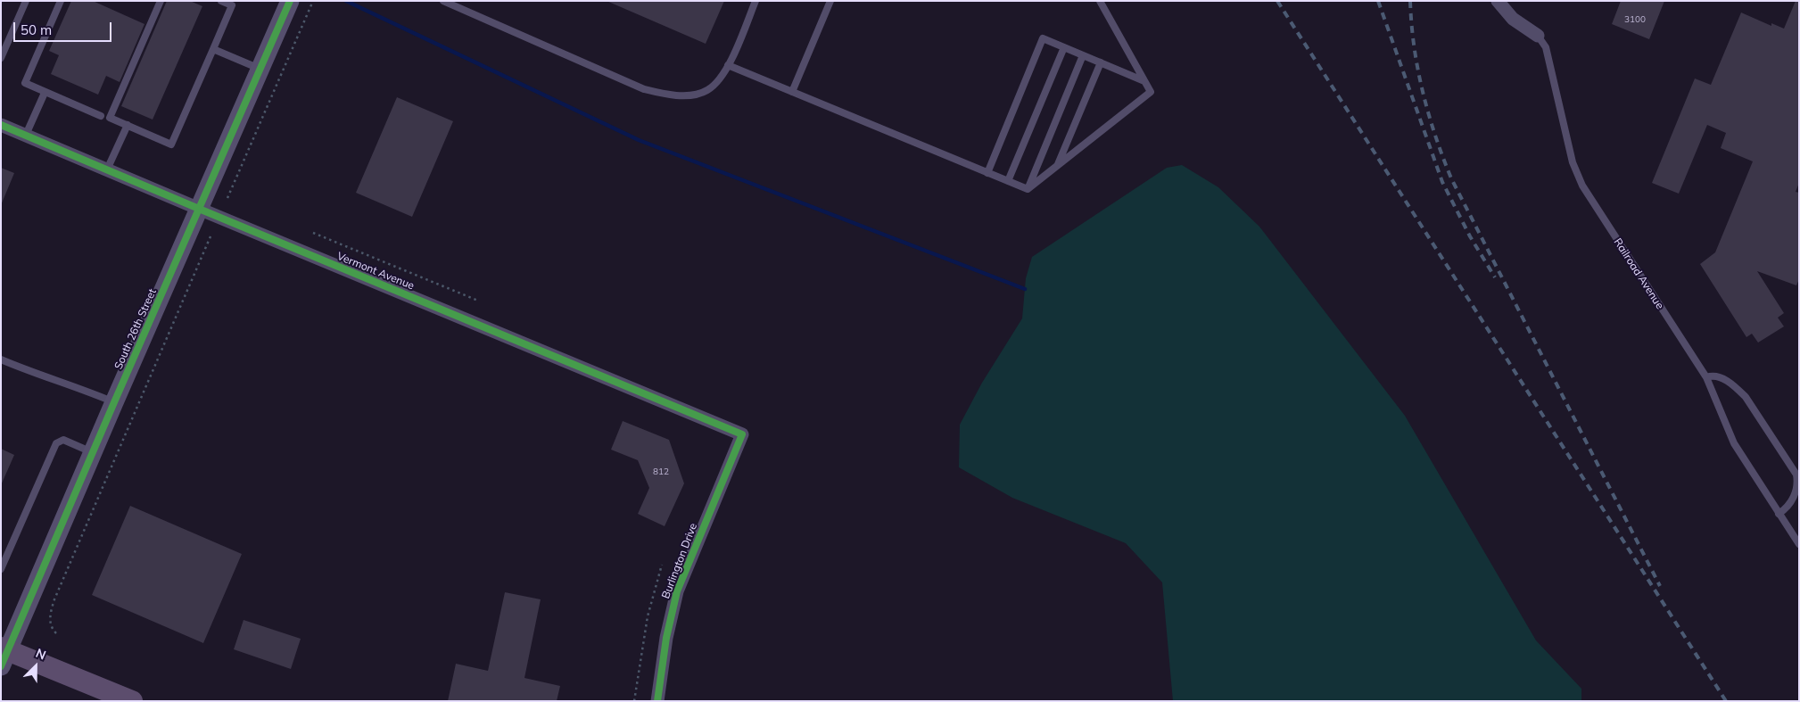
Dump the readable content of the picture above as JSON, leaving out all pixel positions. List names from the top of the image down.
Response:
{
  "streets": {
    "street": [
      "Vermont Avenue",
      "Railroad Avenue",
      "South 26th Street",
      "Burlington Drive"
    ]
  },
  "crossings": [
    ["Vermont Avenue", "South 26th Street"],
    ["Vermont Avenue", "Burlington Drive"]
  ],
  "house_numbers": ["3100", "812"],
  "scale_bar": "50 m",
  "north": "top right"
}
